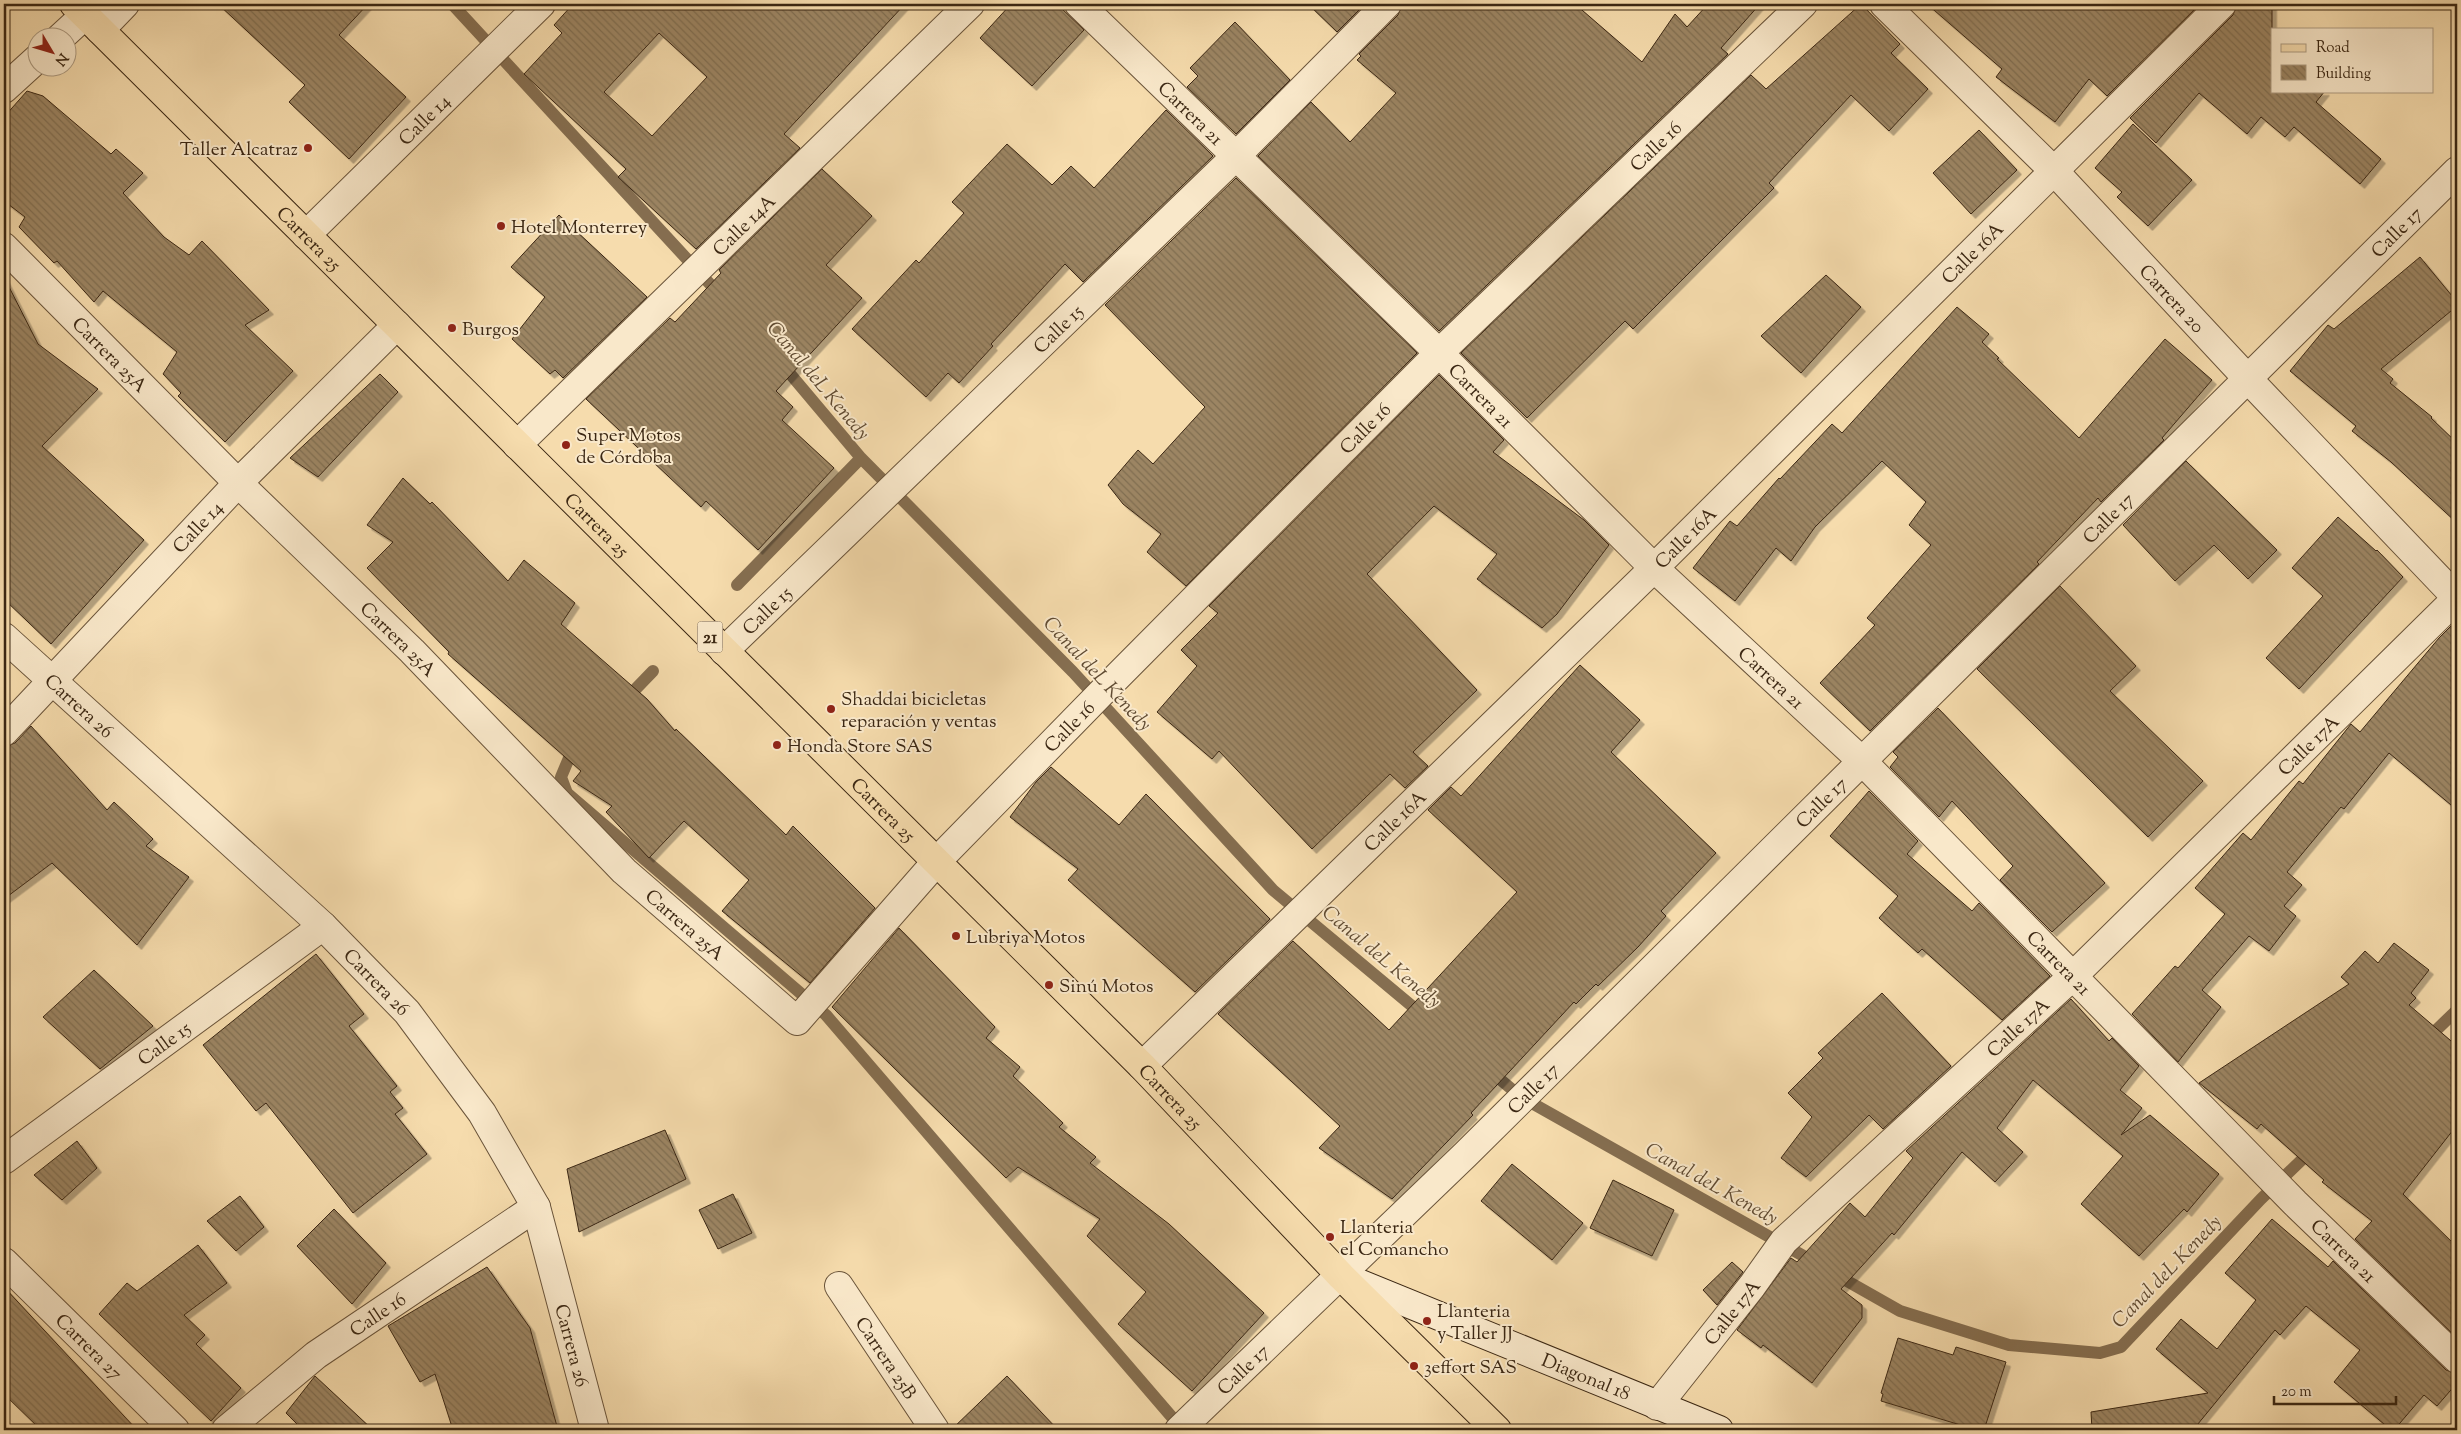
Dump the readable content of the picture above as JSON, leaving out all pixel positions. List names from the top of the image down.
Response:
{
  "streets": {
    "main road": ["Carrera 25", "21"],
    "street": [
      "Carrera 21",
      "Calle 14",
      "Calle 16",
      "Calle 14A",
      "Calle 17",
      "Calle 16A",
      "Carrera 20",
      "Calle 15",
      "Carrera 25A",
      "Carrera 26",
      "Calle 17A",
      "Carrera 27",
      "Carrera 25B",
      "Diagonal 18"
    ]
  },
  "crossings": [
    ["Carrera 21", "Calle 16"],
    ["Carrera 21", "Calle 17"],
    ["Carrera 21", "Calle 16A"],
    ["Carrera 21", "Calle 15"],
    ["Carrera 21", "Calle 17A"],
    ["Calle 14", "Carrera 25"],
    ["Calle 14", "Carrera 25A"],
    ["Calle 14", "Carrera 26"],
    ["Calle 16", "Carrera 25"],
    ["Calle 16", "Carrera 25A"],
    ["Calle 16", "Carrera 26"],
    ["Calle 14A", "Carrera 25"],
    ["Calle 17", "Carrera 25"],
    ["Calle 17", "Carrera 20"],
    ["Calle 17", "Diagonal 18"],
    ["Carrera 25", "Calle 16A"],
    ["Carrera 25", "Calle 15"],
    ["Carrera 25", "Diagonal 18"],
    ["Calle 16A", "Carrera 20"],
    ["Carrera 20", "Calle 17A"],
    ["Calle 15", "Carrera 26"],
    ["Calle 17A", "Diagonal 18"]
  ],
  "water": ["Canal deL Kenedy"],
  "places": [
    "Taller Alcatraz",
    "Hotel Monterrey",
    "Burgos",
    "Super Motos de Córdoba",
    "Shaddai bicicletas reparación y ventas",
    "Honda Store SAS",
    "Lubriya Motos",
    "Sinú Motos",
    "Llanteria el Comancho",
    "Llanteria y Taller JJ",
    "3effort SAS"
  ],
  "legend": ["Road", "Building"],
  "scale_bar": "20 m",
  "north": "bottom right"
}
